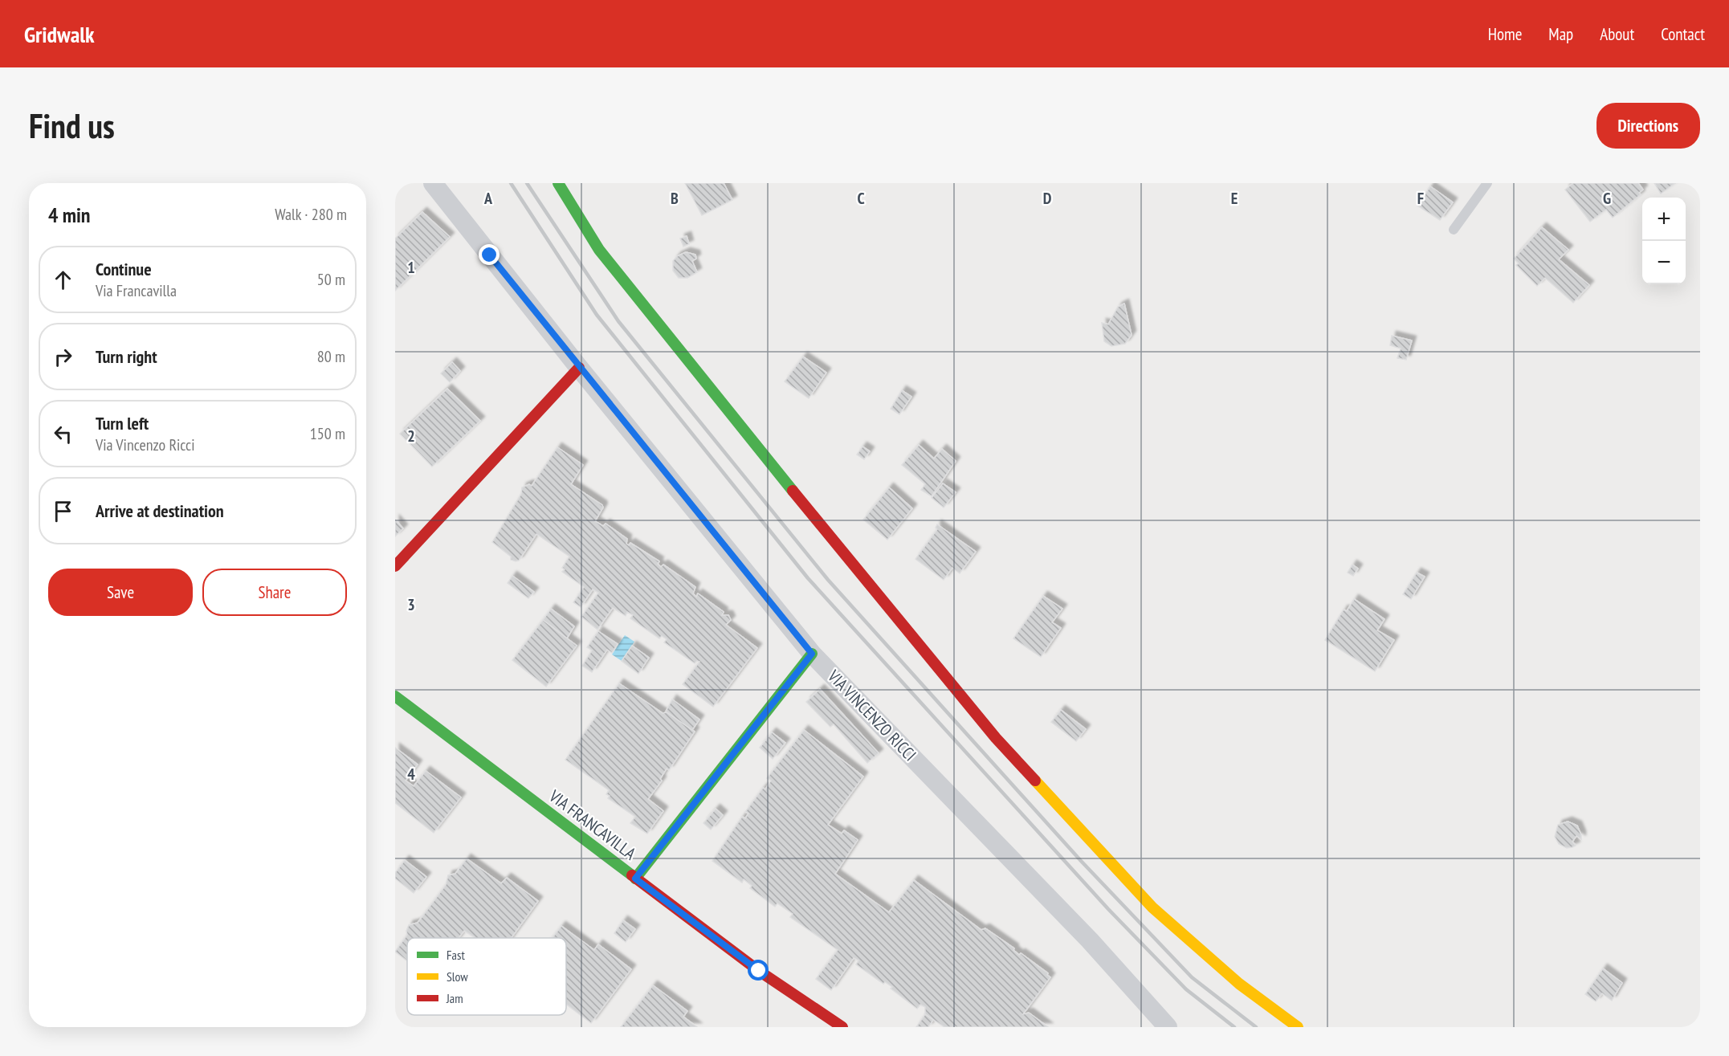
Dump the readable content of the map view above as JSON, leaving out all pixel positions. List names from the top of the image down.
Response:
{
  "streets": {
    "street": ["VIA VINCENZO RICCI", "VIA FRANCAVILLA"]
  },
  "legend": ["Fast", "Slow", "Jam"],
  "page": {
    "header": "Gridwalk",
    "nav": [
      "Home",
      "Map",
      "About",
      "Contact"
    ],
    "buttons": [
      "Directions",
      ["Save", "Share"]
    ],
    "title": "Find us",
    "heading": ["4 min", "Walk · 280 m"],
    "map_buttons": ["+", "−"],
    "list": [
      ["Continue", "Via Francavilla", "50 m"],
      ["Turn right", "80 m"],
      ["Turn left", "Via Vincenzo Ricci", "150 m"],
      "Arrive at destination"
    ]
  },
  "grid": {
    "columns": [
      "A",
      "B",
      "C",
      "D",
      "E",
      "F",
      "G"
    ],
    "rows": [
      "1",
      "2",
      "3",
      "4"
    ]
  }
}
